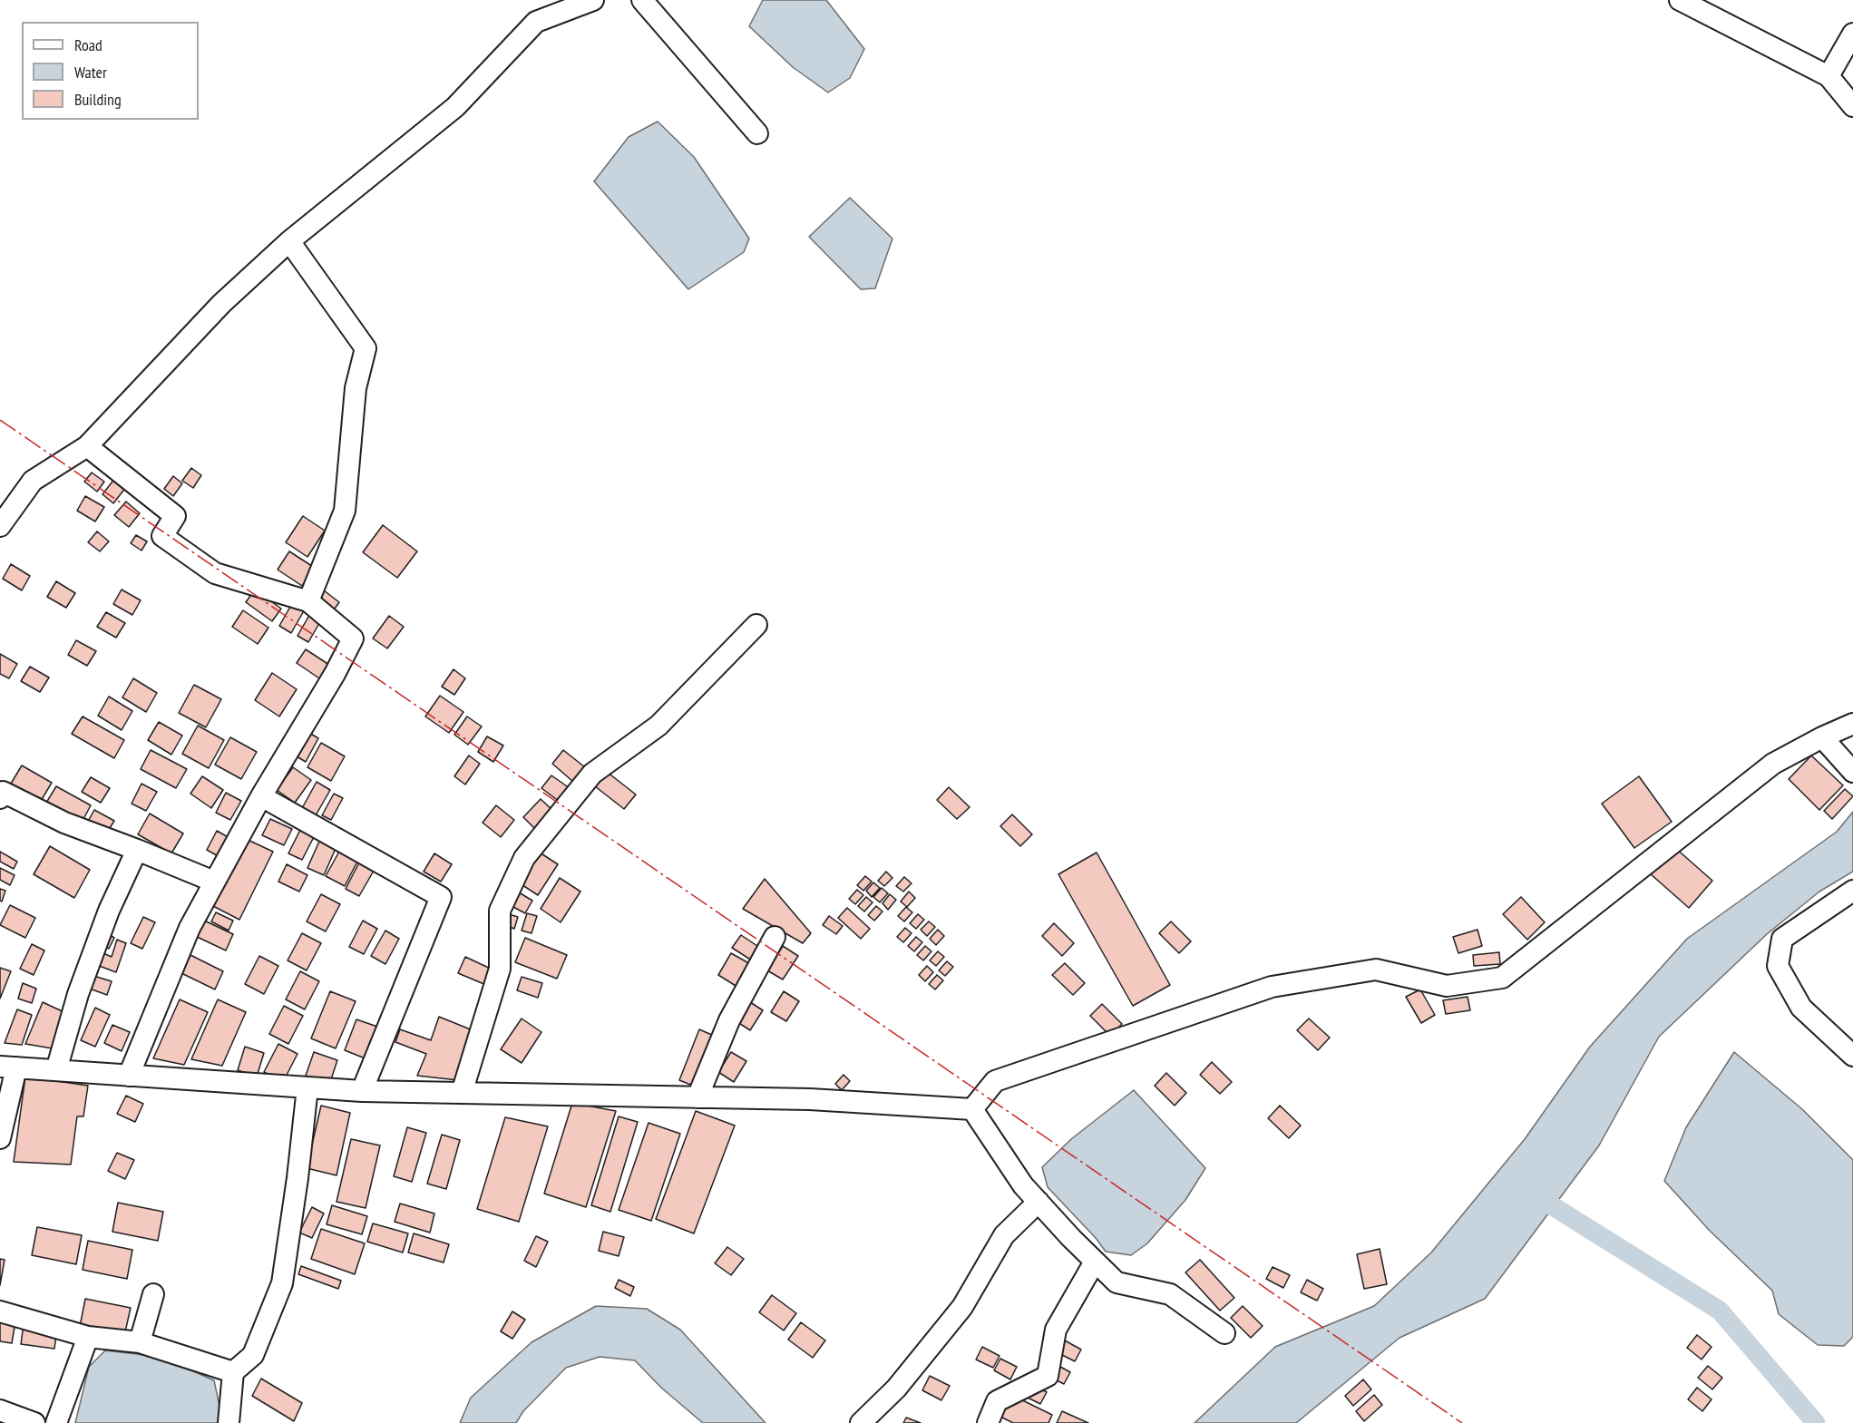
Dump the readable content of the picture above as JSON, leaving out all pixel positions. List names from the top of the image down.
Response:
{
  "legend": ["Road", "Water", "Building"]
}
